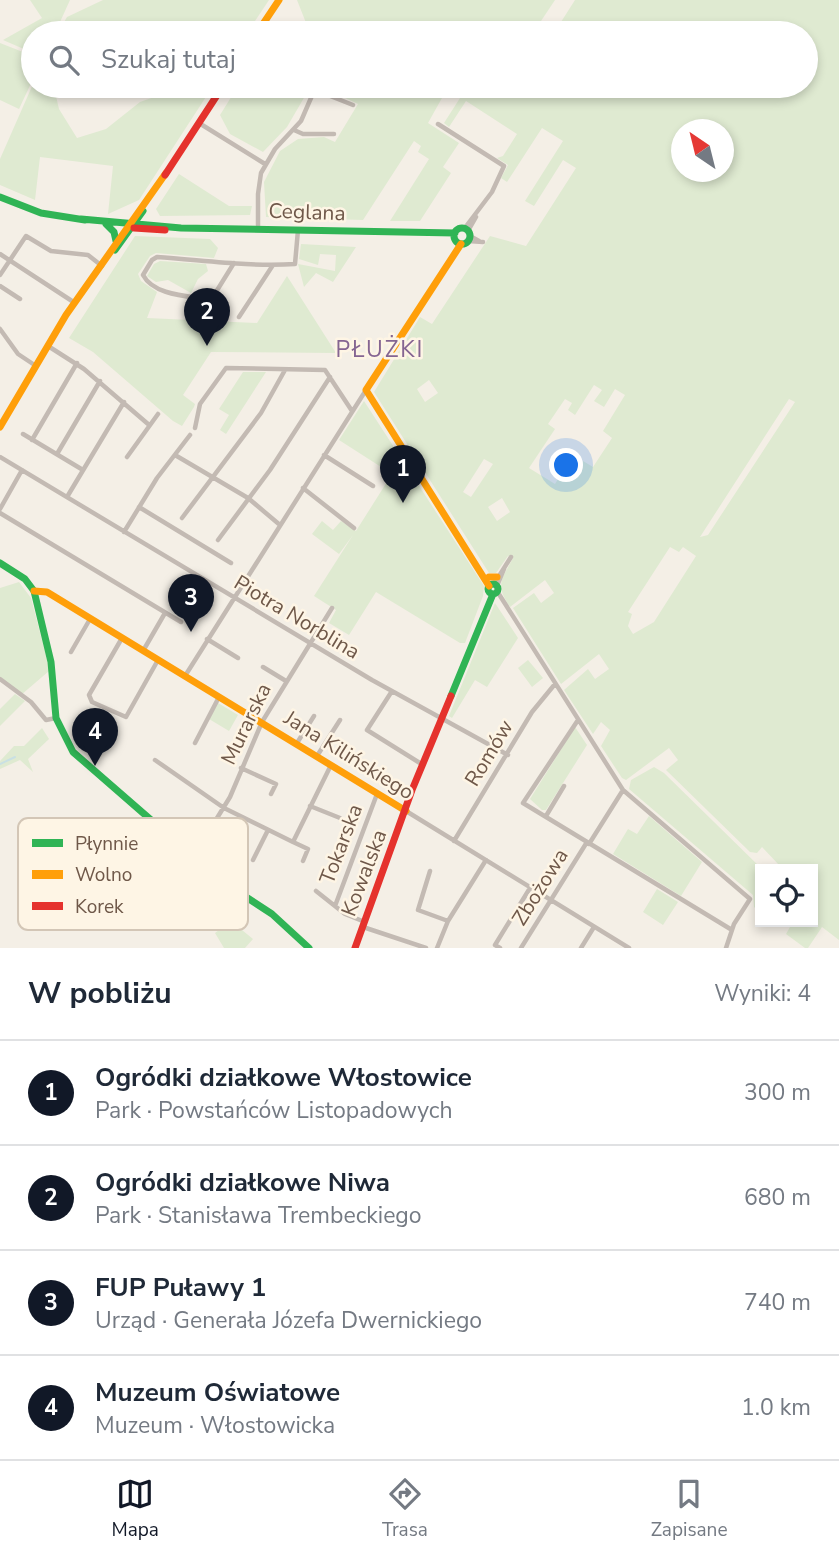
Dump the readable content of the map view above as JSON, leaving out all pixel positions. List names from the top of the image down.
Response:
{
  "streets": {
    "street": [
      "Ceglana",
      "Piotra Norblina",
      "Murarska",
      "Romów",
      "Jana Kilińskiego",
      "Tokarska",
      "Kowalska",
      "Zbożowa"
    ]
  },
  "crossings": [
    ["Piotra Norblina", "Murarska"],
    ["Piotra Norblina", "Romów"],
    ["Piotra Norblina", "Kowalska"],
    ["Murarska", "Jana Kilińskiego"],
    ["Romów", "Jana Kilińskiego"],
    ["Jana Kilińskiego", "Tokarska"],
    ["Jana Kilińskiego", "Kowalska"],
    ["Jana Kilińskiego", "Zbożowa"]
  ],
  "districts": ["PŁUŻKI"],
  "legend": ["Płynnie", "Wolno", "Korek"],
  "north": "top left",
  "page": {
    "search": "Szukaj tutaj",
    "pins": [
      "2",
      "1",
      "3",
      "4"
    ],
    "heading": ["W pobliżu", "Wyniki: 4"],
    "list": [
      {
        "mark": "1",
        "name": "Ogródki działkowe Włostowice",
        "note": "Park · Powstańców Listopadowych",
        "value": "300 m"
      },
      {
        "mark": "2",
        "name": "Ogródki działkowe Niwa",
        "note": "Park · Stanisława Trembeckiego",
        "value": "680 m"
      },
      {
        "mark": "3",
        "name": "FUP Puławy 1",
        "note": "Urząd · Generała Józefa Dwernickiego",
        "value": "740 m"
      },
      {
        "mark": "4",
        "name": "Muzeum Oświatowe",
        "note": "Muzeum · Włostowicka",
        "value": "1.0 km"
      }
    ],
    "nav": ["Mapa", "Trasa", "Zapisane"]
  }
}
